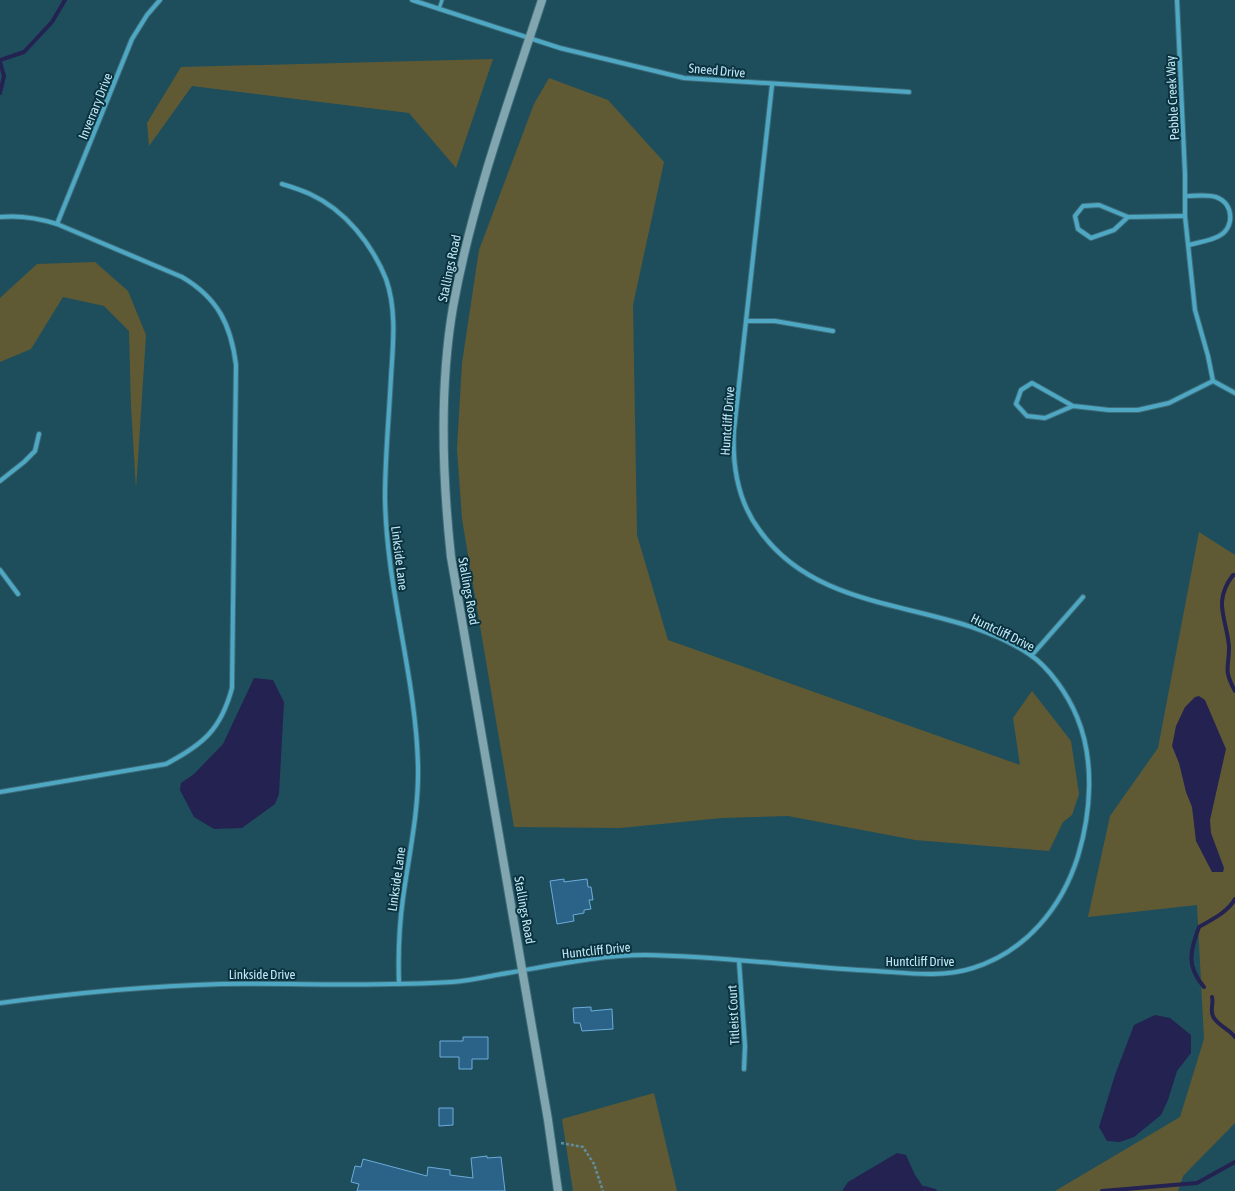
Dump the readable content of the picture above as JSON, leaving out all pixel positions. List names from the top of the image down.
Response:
{
  "streets": {
    "street": [
      "Sneed Drive",
      "Pebble Creek Way",
      "Inverrary Drive",
      "Stallings Road",
      "Huntcliff Drive",
      "Linkside Lane",
      "Linkside Drive",
      "Titleist Court"
    ]
  },
  "crossings": [
    ["Sneed Drive", "Stallings Road"],
    ["Sneed Drive", "Huntcliff Drive"],
    ["Stallings Road", "Huntcliff Drive"],
    ["Stallings Road", "Linkside Drive"],
    ["Huntcliff Drive", "Linkside Drive"],
    ["Huntcliff Drive", "Titleist Court"],
    ["Linkside Lane", "Linkside Drive"]
  ]
}
